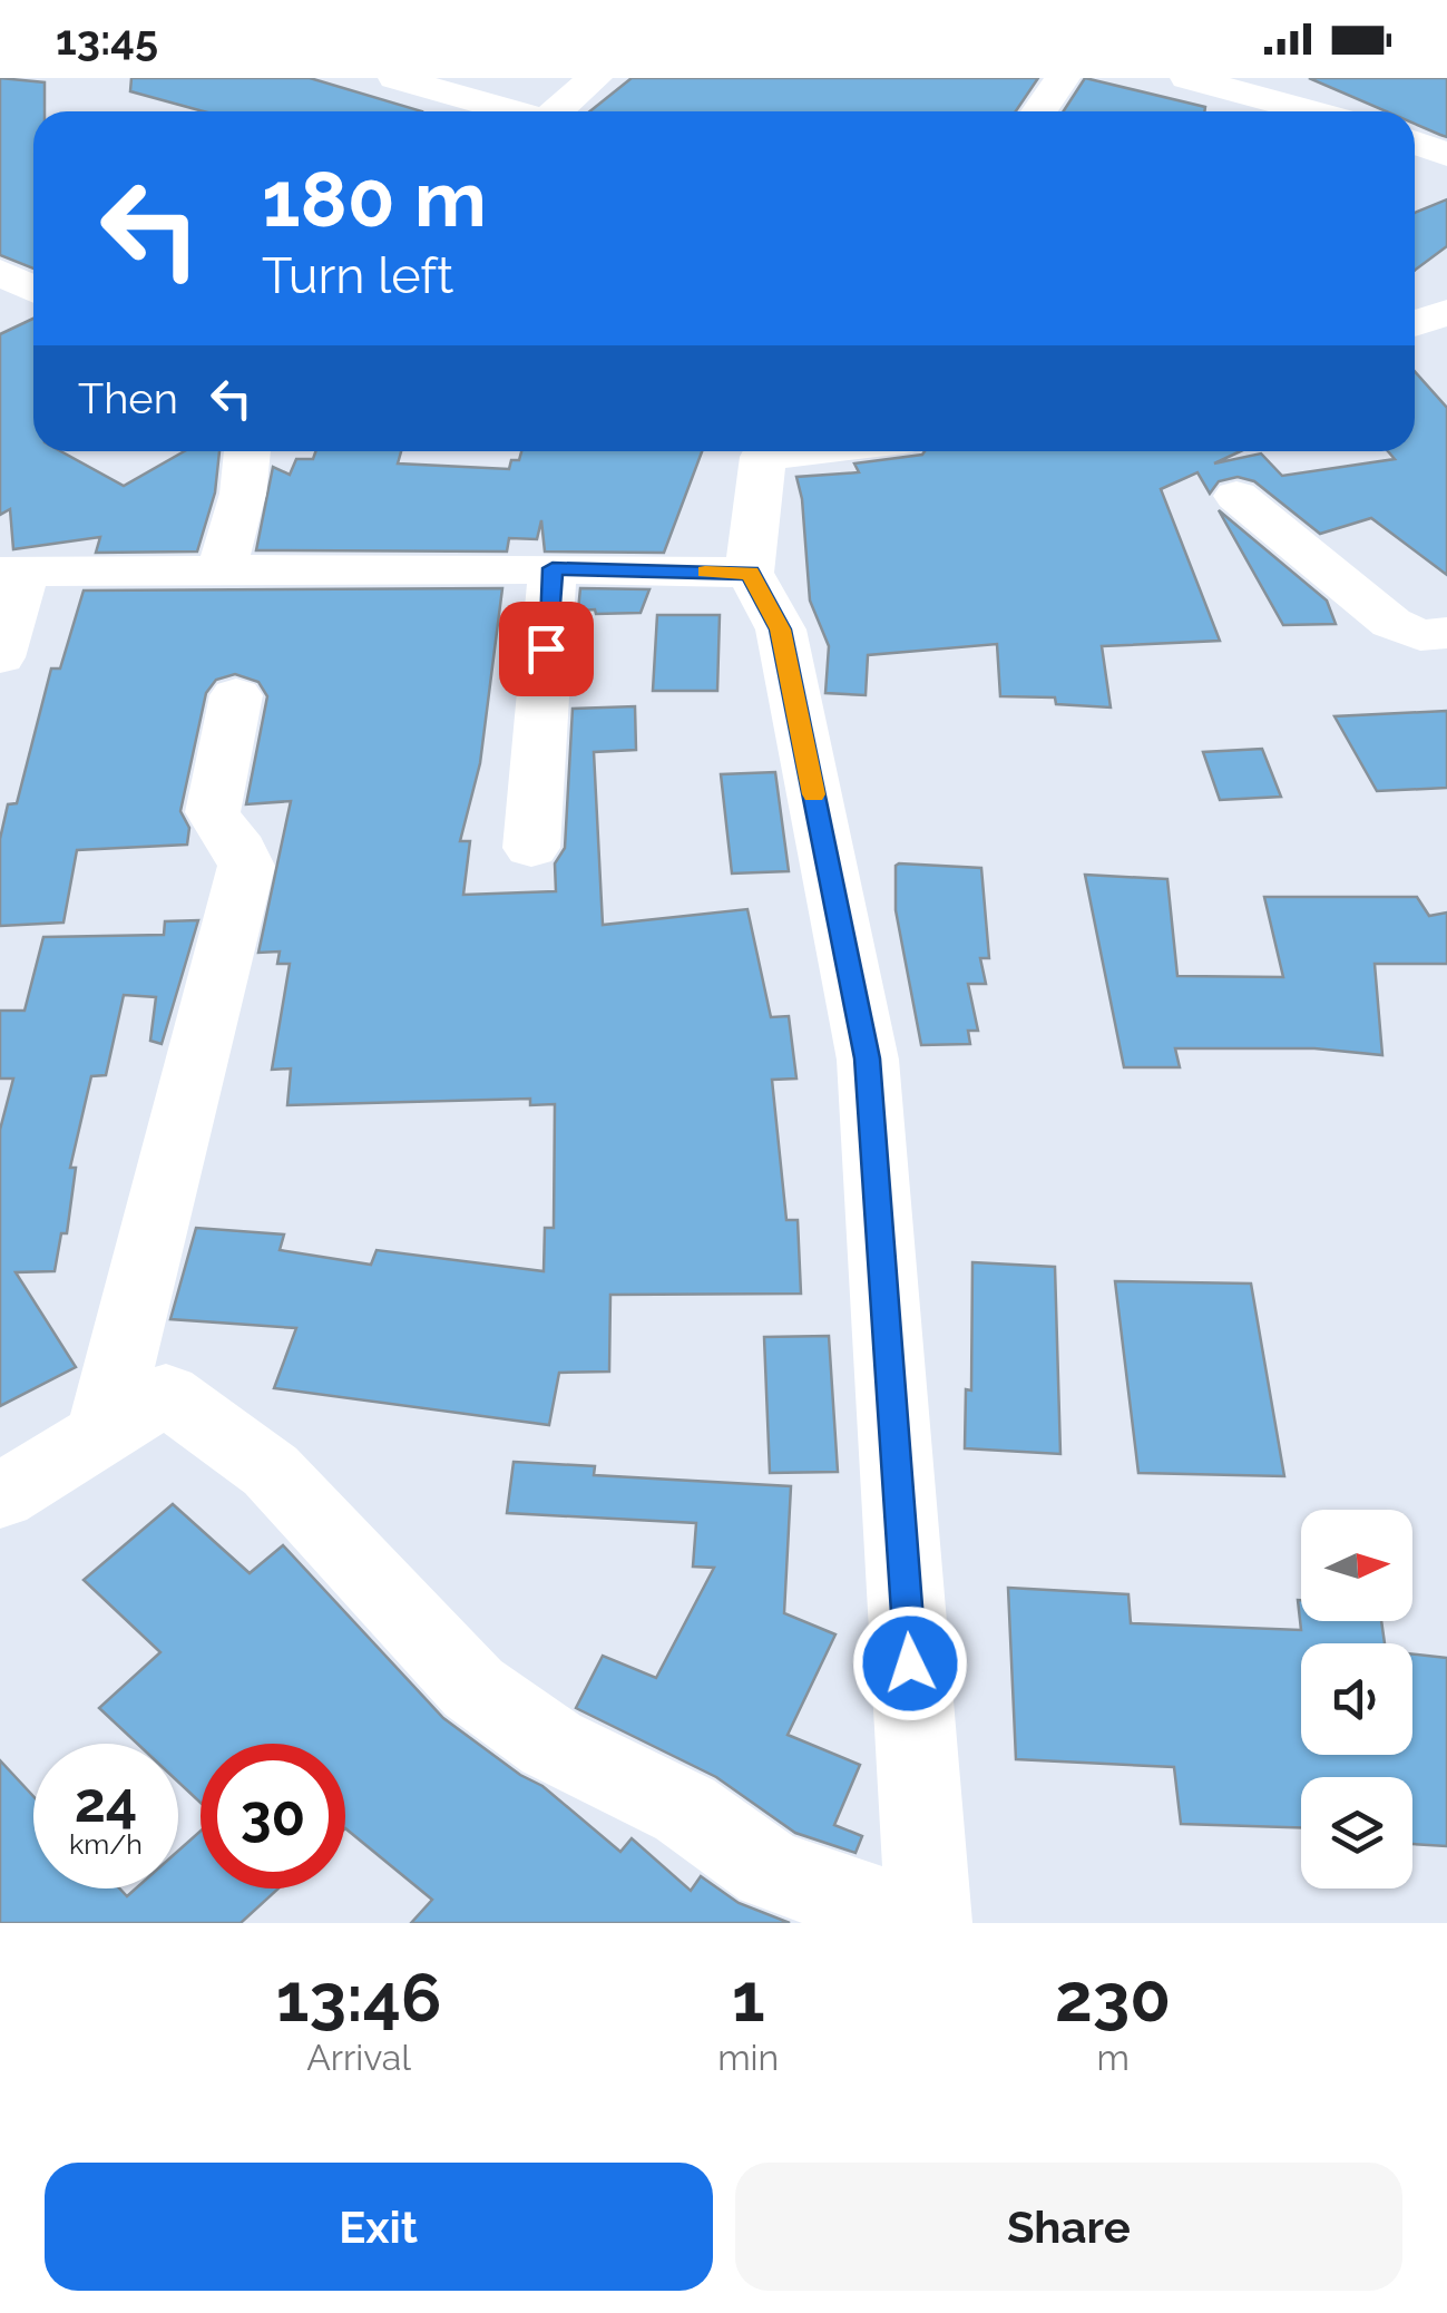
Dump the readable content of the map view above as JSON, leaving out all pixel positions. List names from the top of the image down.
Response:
{
  "north": "right",
  "page": {
    "status": "13:45",
    "turn": ["180 m", "Turn left"],
    "then": "Then",
    "speed": "24 km/h",
    "limit": "30",
    "eta": [
      "13:46",
      "Arrival",
      "1",
      "min",
      "230",
      "m"
    ],
    "buttons": ["Exit", "Share"]
  }
}
